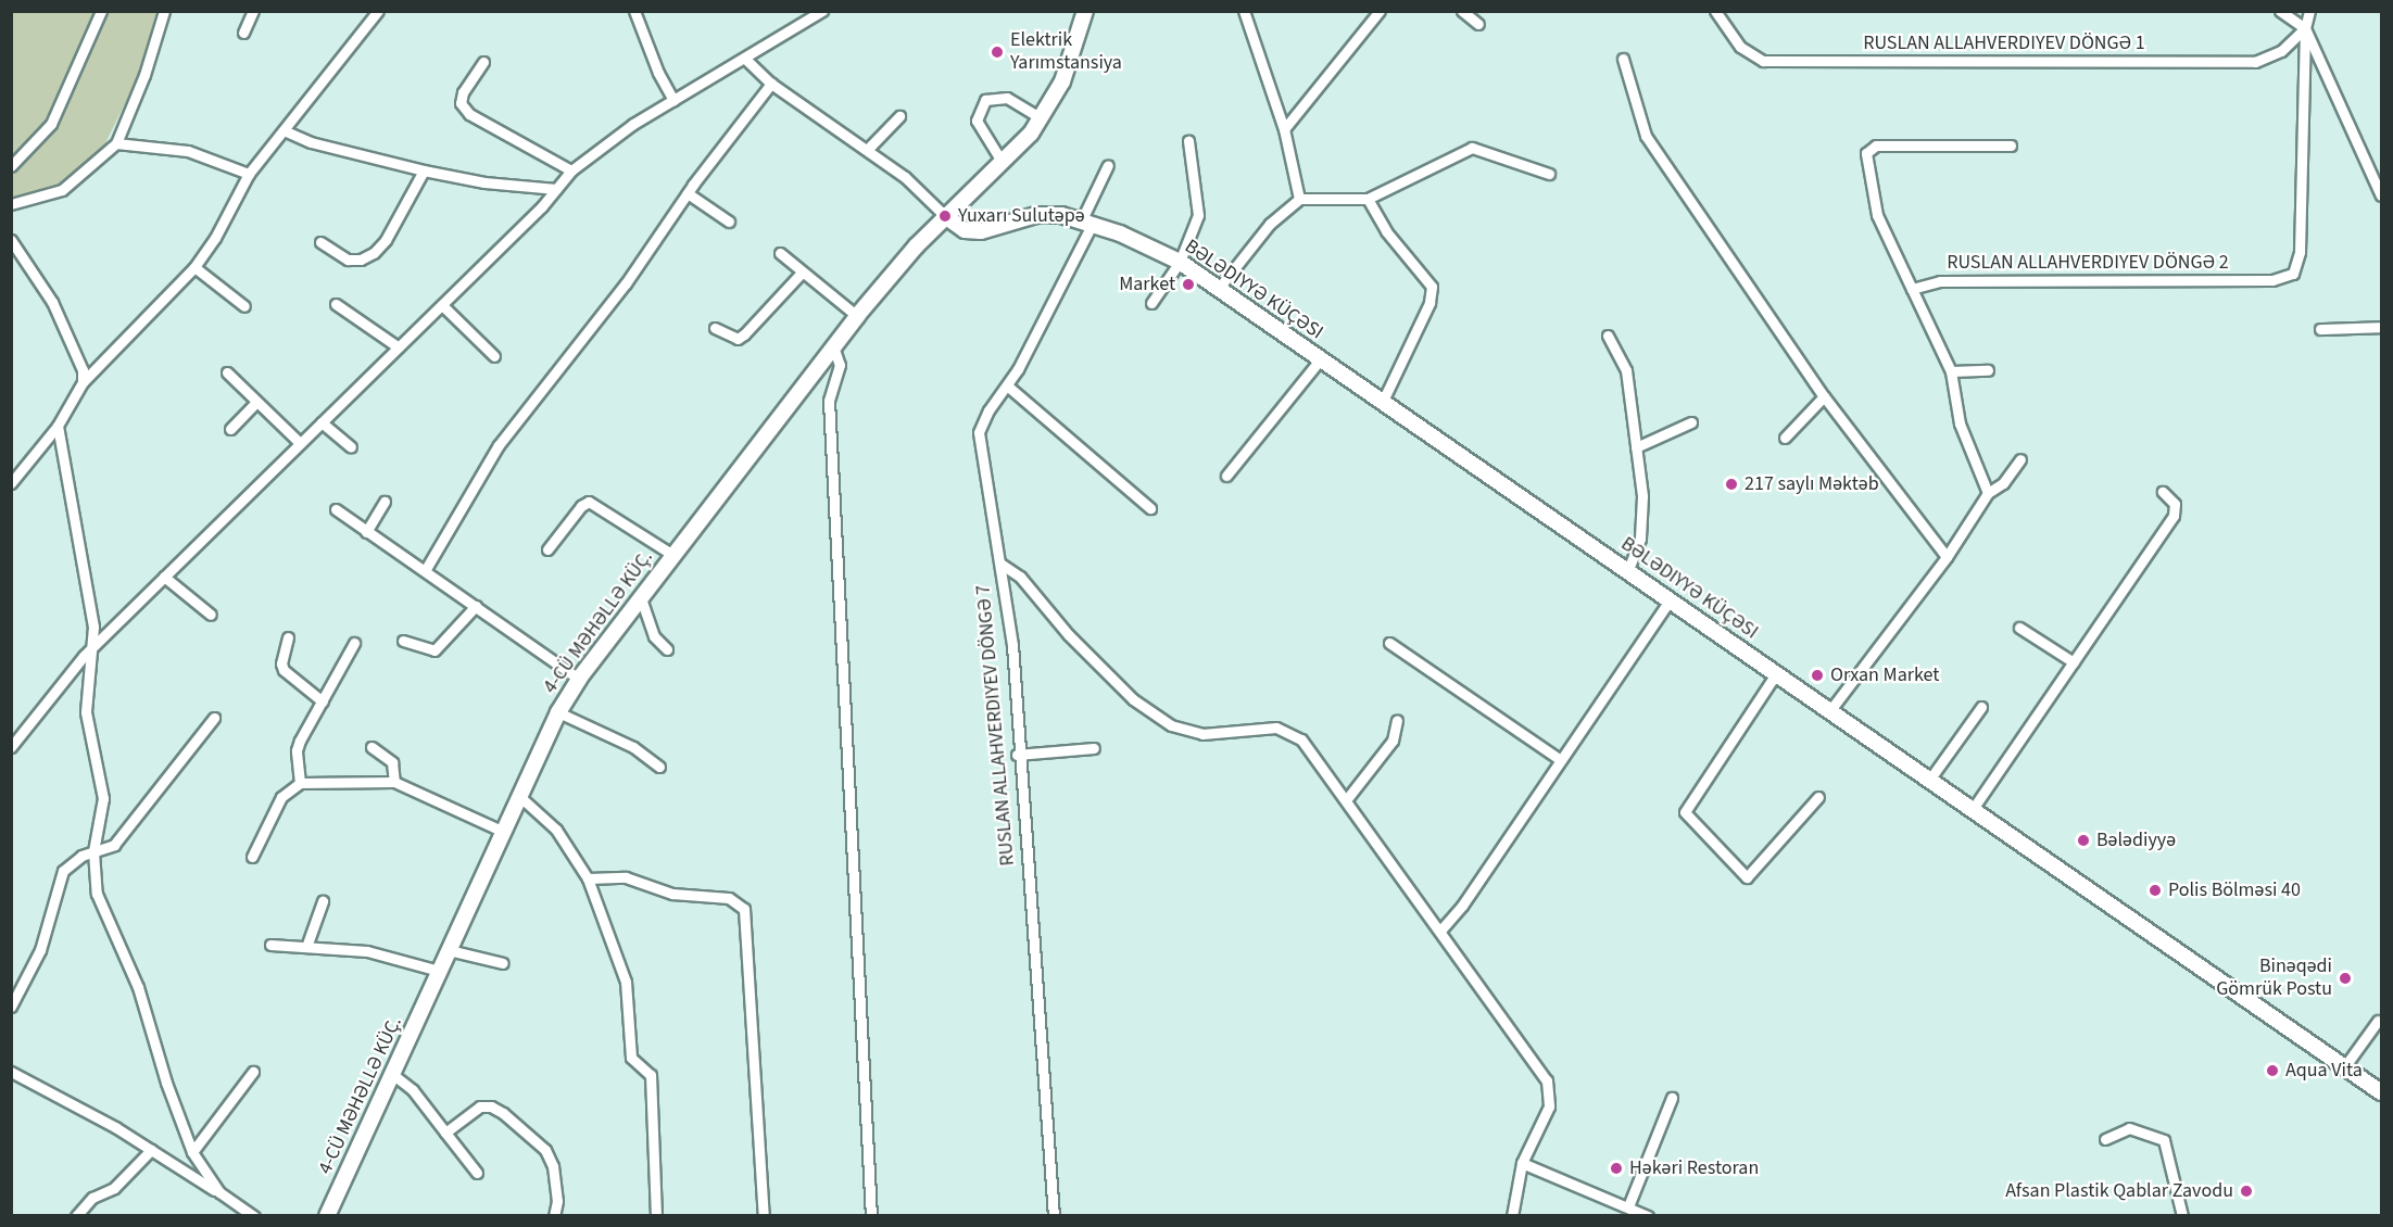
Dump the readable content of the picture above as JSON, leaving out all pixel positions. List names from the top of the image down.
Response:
{
  "streets": {
    "street": [
      "RUSLAN ALLAHVERDIYEV DÖNGƏ 1",
      "RUSLAN ALLAHVERDIYEV DÖNGƏ 2",
      "BƏLƏDIYYƏ KÜÇƏSI",
      "4-CÜ MƏHƏLLƏ KÜÇ.",
      "RUSLAN ALLAHVERDIYEV DÖNGƏ 7"
    ]
  },
  "crossings": [
    ["RUSLAN ALLAHVERDIYEV DÖNGƏ 1", "RUSLAN ALLAHVERDIYEV DÖNGƏ 2"],
    ["BƏLƏDIYYƏ KÜÇƏSI", "4-CÜ MƏHƏLLƏ KÜÇ."],
    ["BƏLƏDIYYƏ KÜÇƏSI", "RUSLAN ALLAHVERDIYEV DÖNGƏ 7"]
  ],
  "places": [
    "Elektrik Yarımstansiya",
    "Yuxarı Sulutəpə",
    "Market",
    "217 saylı Məktəb",
    "Orxan Market",
    "Bələdiyyə",
    "Polis Bölməsi 40",
    "Binəqədi Gömrük Postu",
    "Aqua Vita",
    "Həkəri Restoran",
    "Afsan Plastik Qablar Zavodu"
  ]
}
